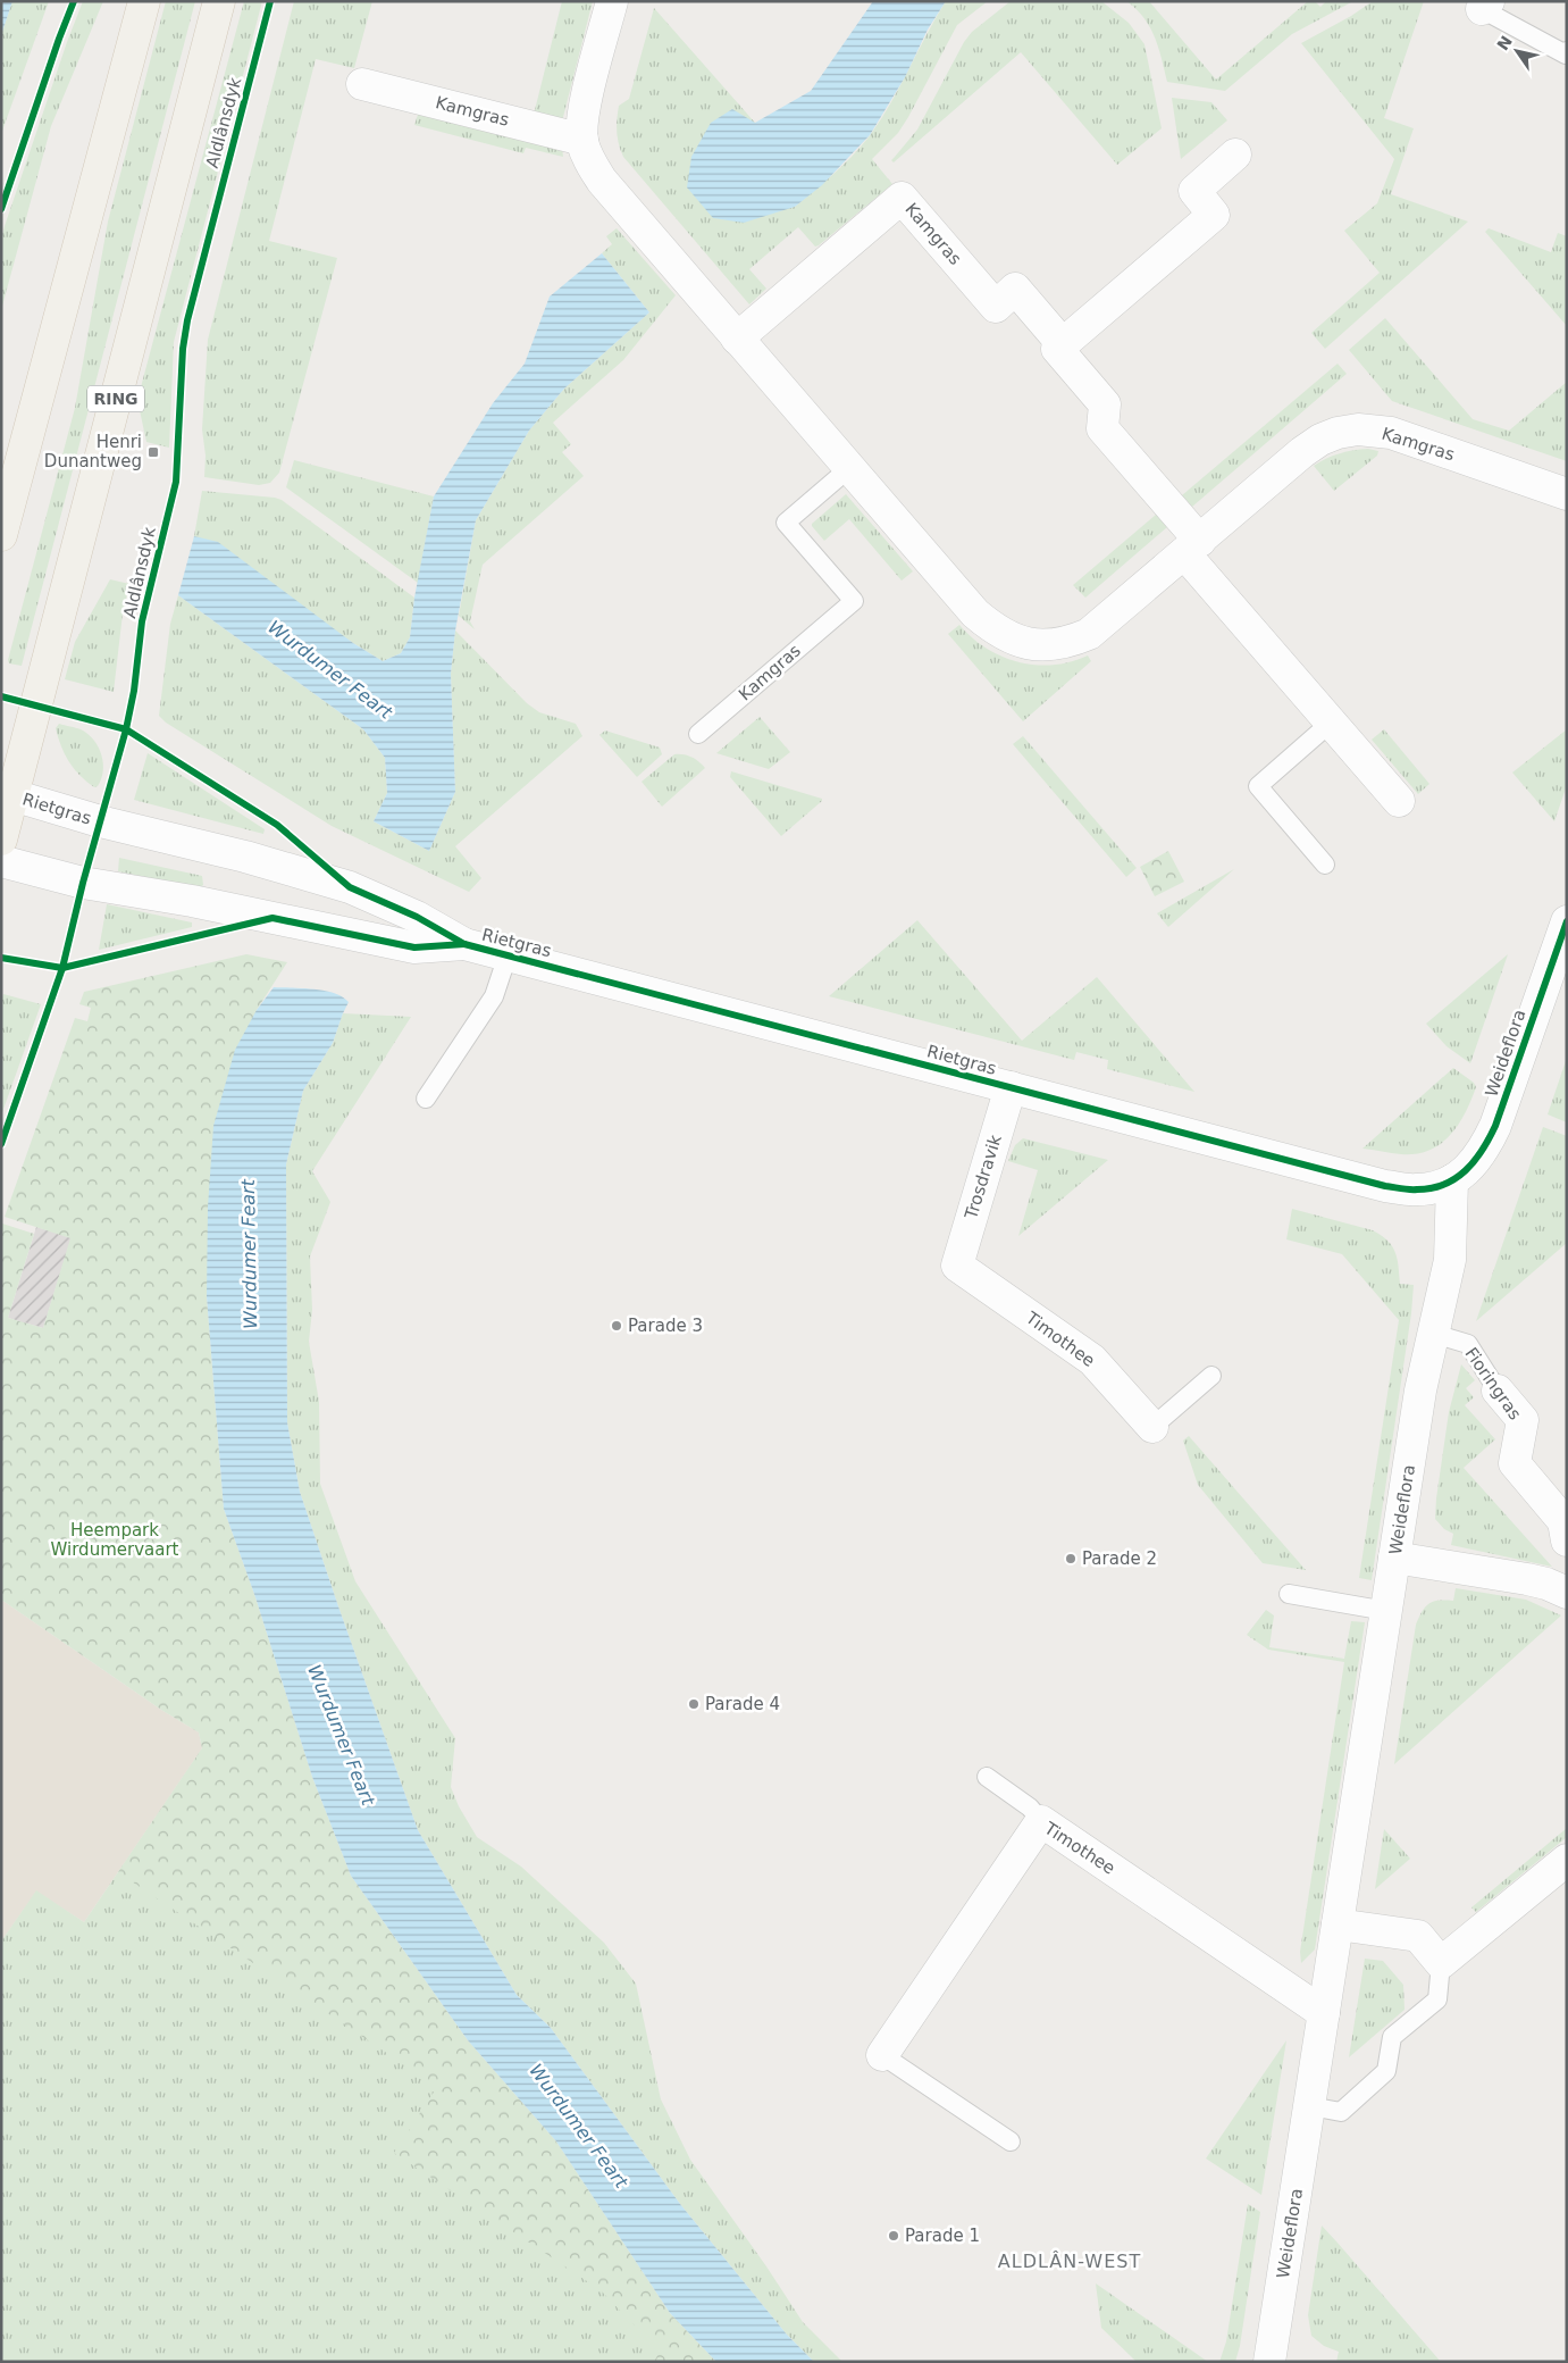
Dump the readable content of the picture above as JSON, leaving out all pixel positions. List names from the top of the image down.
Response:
{
  "streets": {
    "main road": ["Aldlânsdyk", "RING"],
    "street": [
      "Kamgras",
      "Rietgras",
      "Weideflora",
      "Trosdravik",
      "Timothee",
      "Fioringras"
    ]
  },
  "crossings": [
    ["Aldlânsdyk", "Rietgras"],
    ["Rietgras", "Weideflora"],
    ["Rietgras", "Trosdravik"],
    ["Weideflora", "Timothee"],
    ["Weideflora", "Fioringras"],
    ["Trosdravik", "Timothee"]
  ],
  "districts": ["ALDLÂN-WEST"],
  "water": ["Wurdumer Feart"],
  "parks": ["Heempark Wirdumervaart"],
  "places": {
    "transit": ["Henri Dunantweg"],
    "other": [
      "Parade 3",
      "Parade 2",
      "Parade 4",
      "Parade 1"
    ]
  },
  "north": "top left"
}
